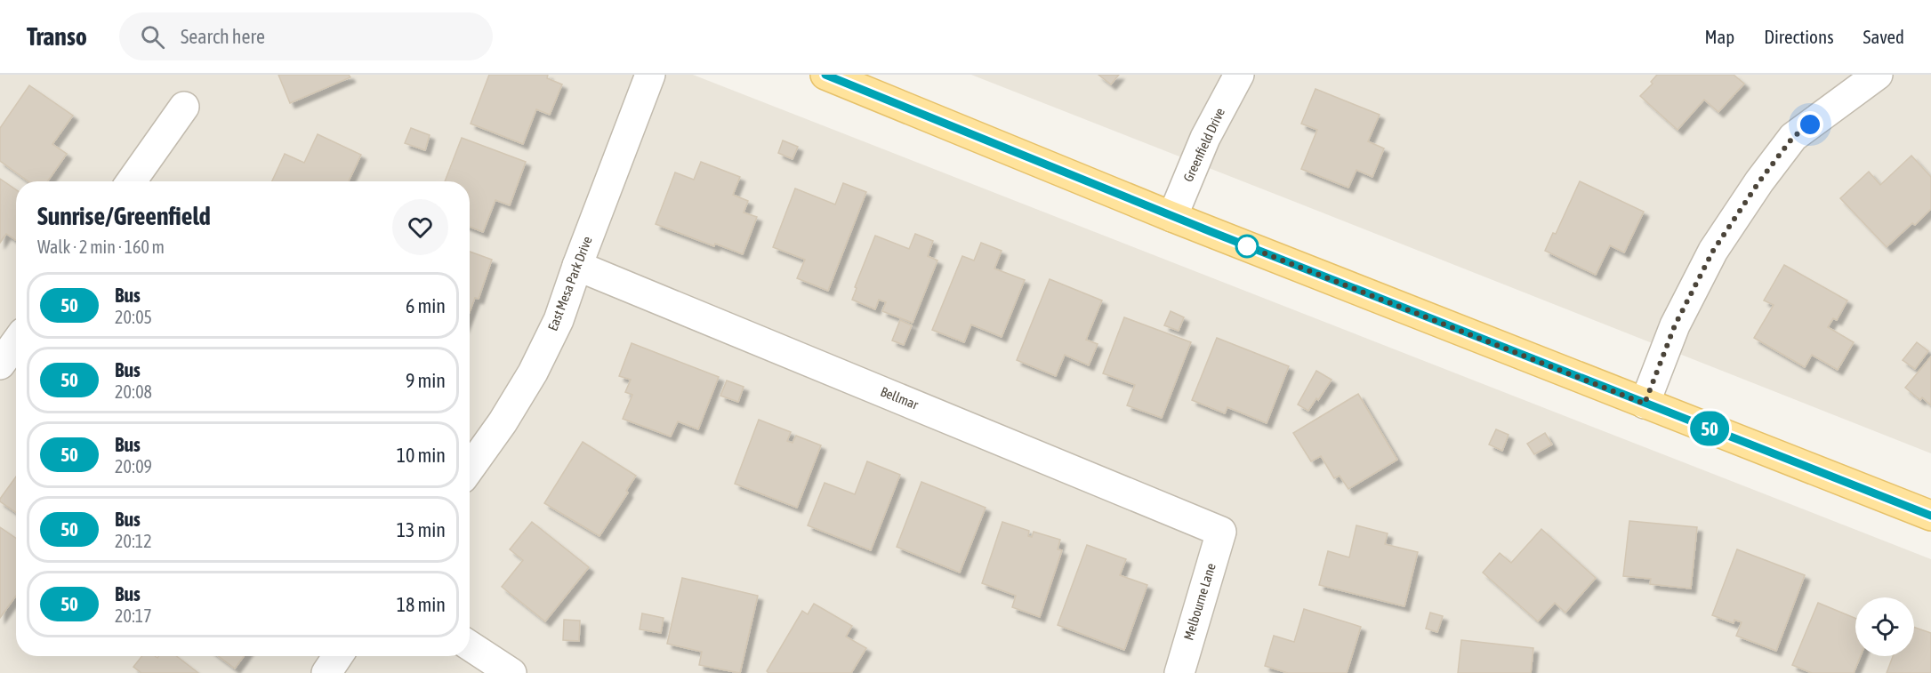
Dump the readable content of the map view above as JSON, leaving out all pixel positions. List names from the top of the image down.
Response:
{
  "streets": {
    "street": [
      "Greenfield Drive",
      "East Mesa Park Drive",
      "Bellmar",
      "Melbourne Lane"
    ]
  },
  "crossings": [
    ["East Mesa Park Drive", "Bellmar"],
    ["Bellmar", "Melbourne Lane"]
  ],
  "lines": ["bus line 50"],
  "page": {
    "header": "Transo",
    "search": "Search here",
    "nav": ["Map", "Directions", "Saved"],
    "on_map": "50",
    "heading": ["Sunrise/Greenfield", "Walk · 2 min · 160 m"],
    "list": [
      {
        "mark": "50",
        "name": "Bus",
        "note": "20:05",
        "value": "6 min"
      },
      {
        "mark": "50",
        "name": "Bus",
        "note": "20:08",
        "value": "9 min"
      },
      {
        "mark": "50",
        "name": "Bus",
        "note": "20:09",
        "value": "10 min"
      },
      {
        "mark": "50",
        "name": "Bus",
        "note": "20:12",
        "value": "13 min"
      },
      {
        "mark": "50",
        "name": "Bus",
        "note": "20:17",
        "value": "18 min"
      }
    ]
  }
}
